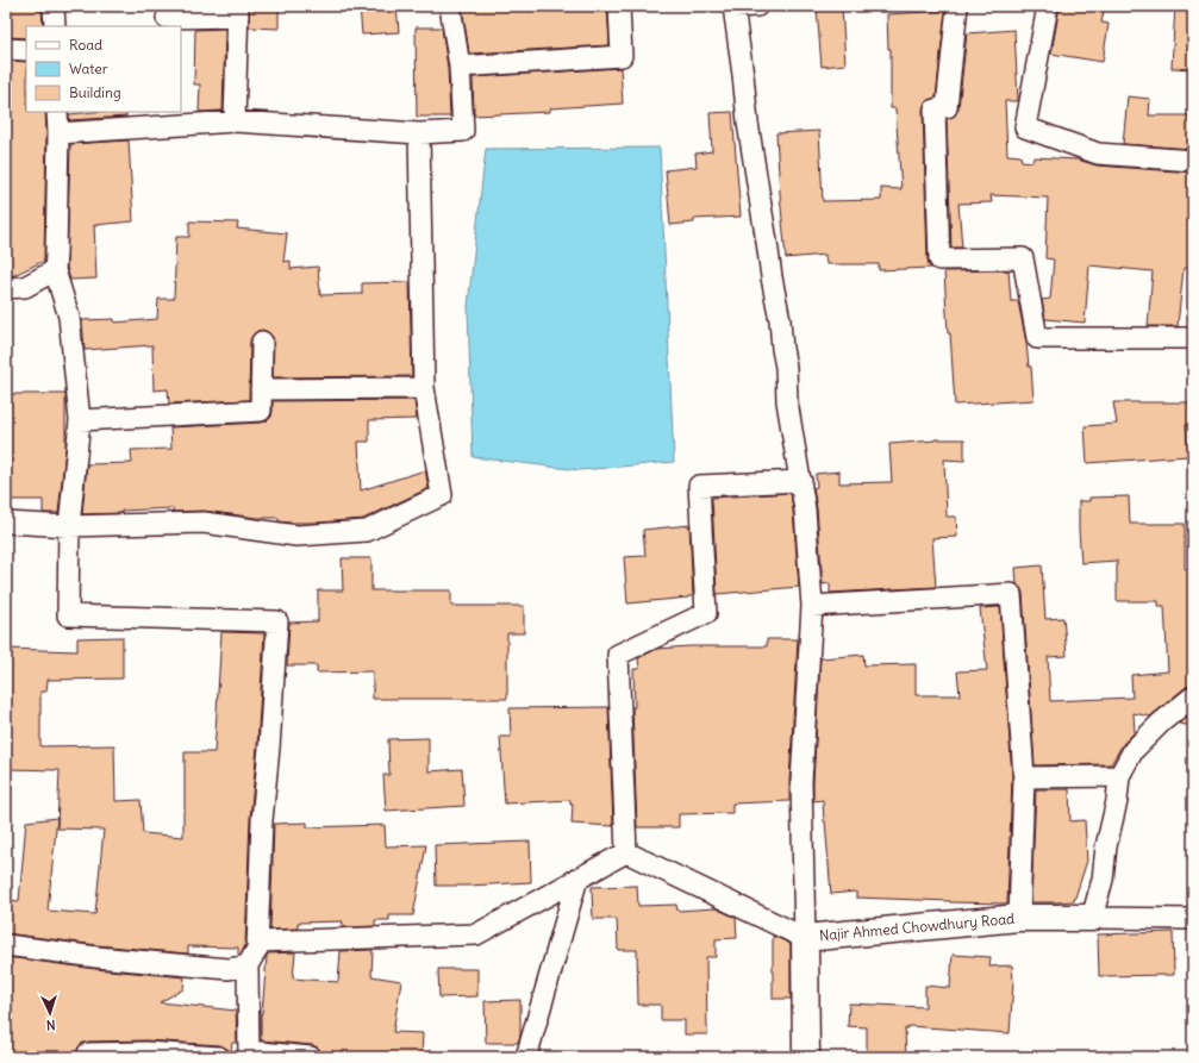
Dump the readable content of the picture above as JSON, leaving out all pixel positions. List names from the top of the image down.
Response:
{
  "streets": {
    "street": ["Najir Ahmed Chowdhury Road"]
  },
  "legend": ["Road", "Water", "Building"],
  "north": "bottom"
}
